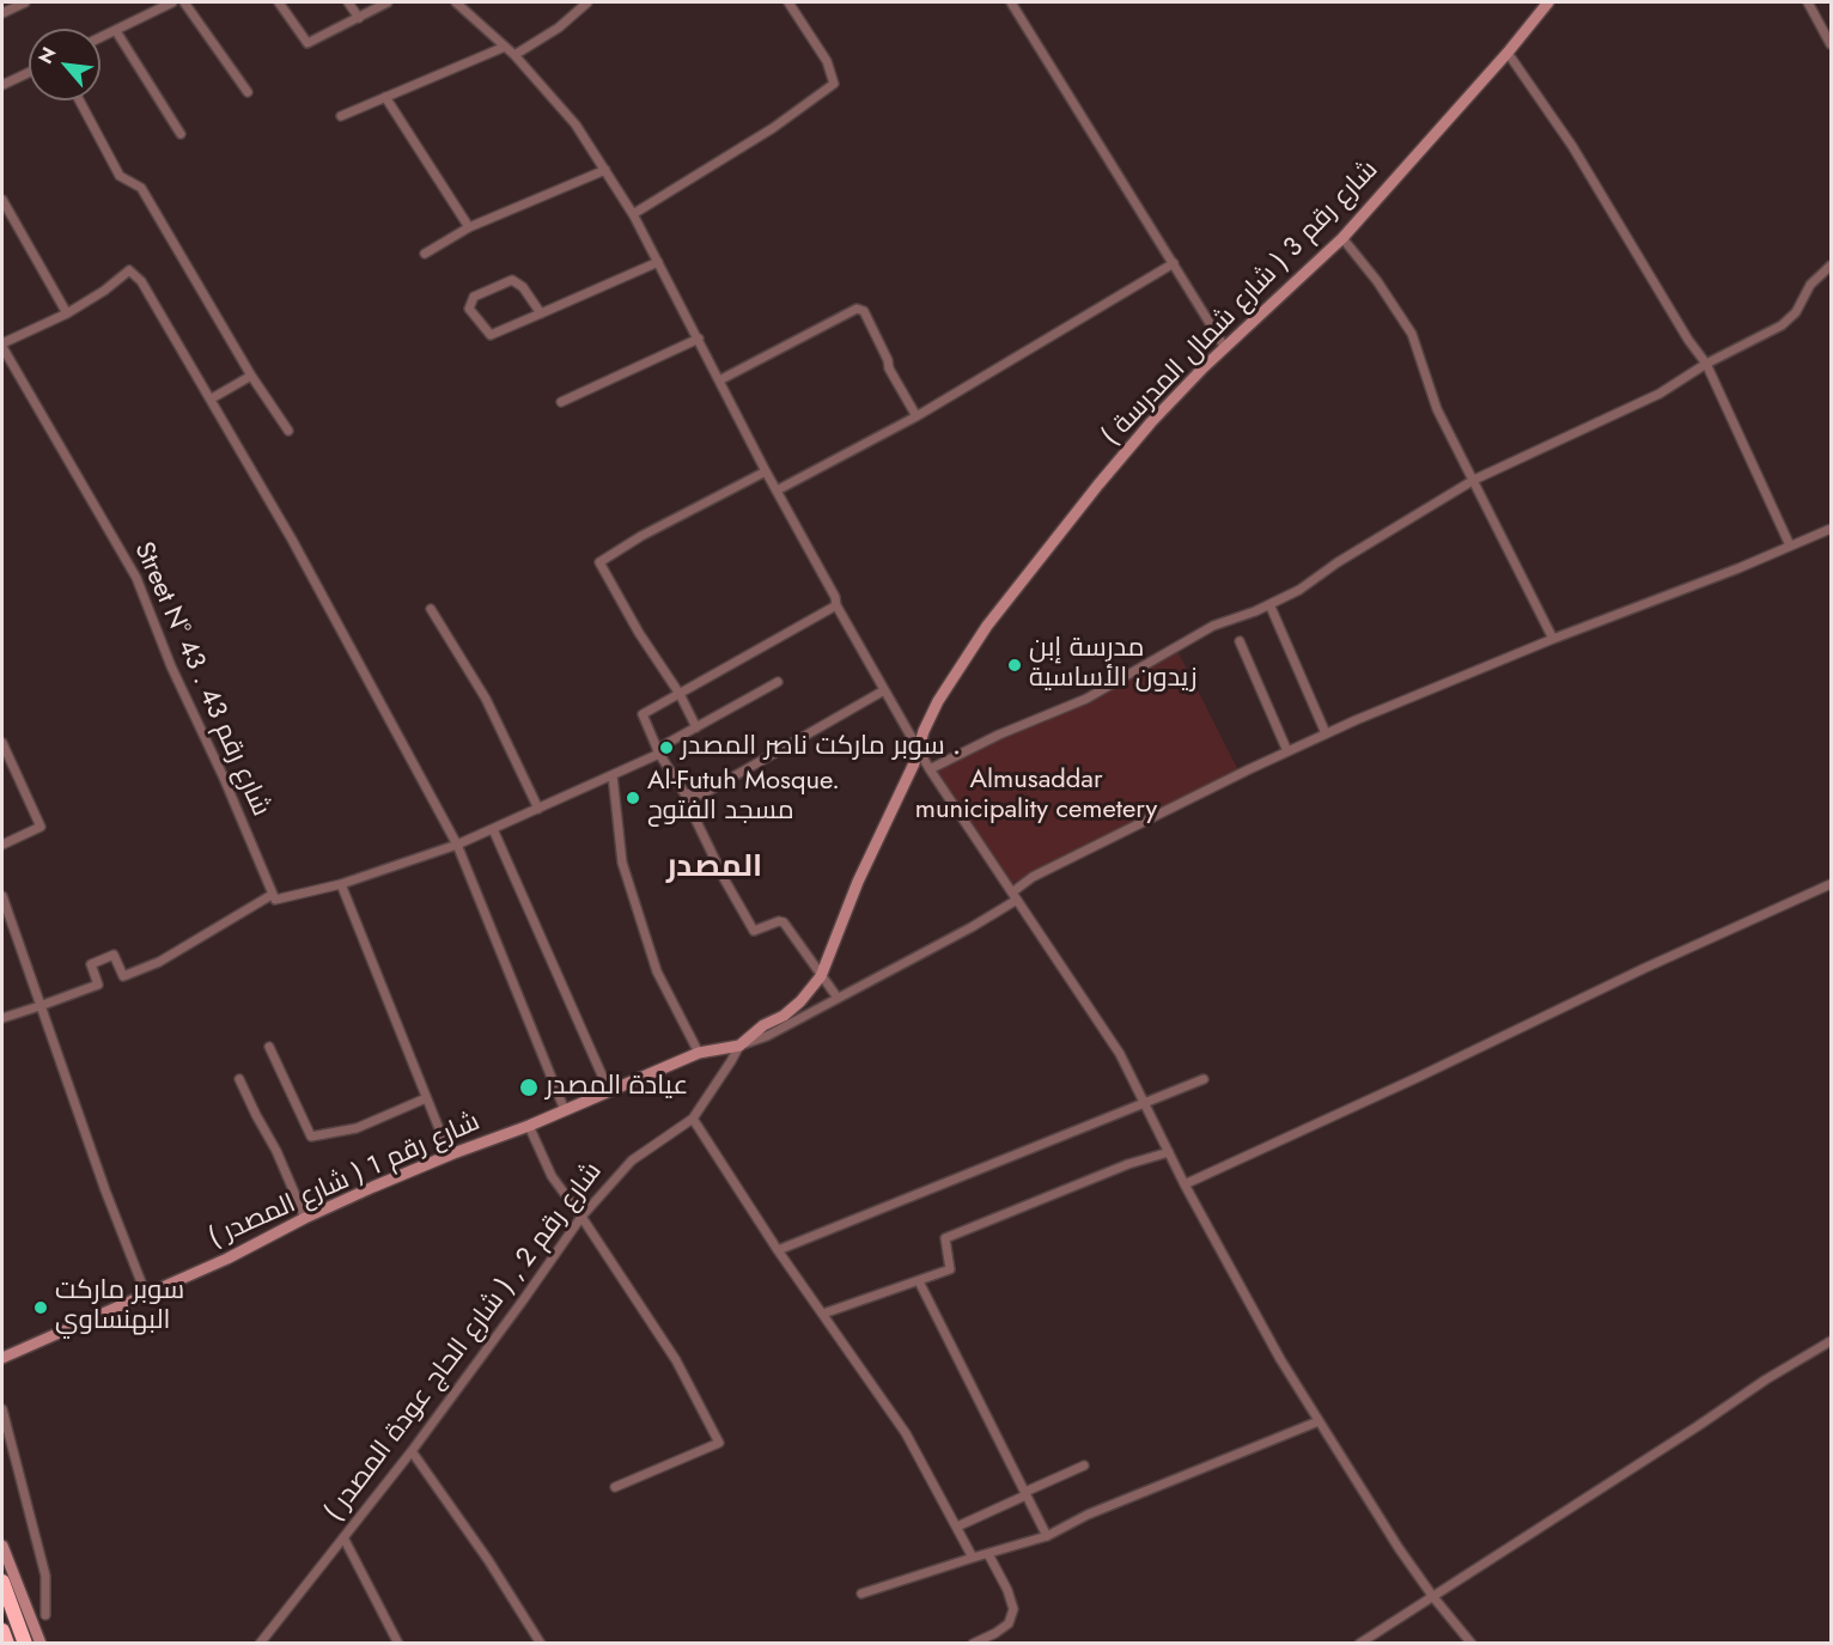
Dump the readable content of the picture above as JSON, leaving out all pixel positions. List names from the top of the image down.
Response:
{
  "streets": {
    "street": [
      "شارع رقم 3 ( شارع شمال المدرسة )",
      "Street N° 43 . شارع رقم 43",
      "شارع رقم 1 ( شارع المصدر )",
      "شارع رقم 2 , ( شارع الحاج عودة المصدر )"
    ]
  },
  "crossings": [
    ["شارع رقم 3 ( شارع شمال المدرسة )", "شارع رقم 1 ( شارع المصدر )"],
    ["شارع رقم 3 ( شارع شمال المدرسة )", "شارع رقم 2 , ( شارع الحاج عودة المصدر )"],
    ["شارع رقم 1 ( شارع المصدر )", "شارع رقم 2 , ( شارع الحاج عودة المصدر )"]
  ],
  "districts": ["المصدر"],
  "parks": ["Almusaddar municipality cemetery"],
  "places": [
    "مدرسة إبن زيدون الأساسية",
    "سوبر ماركت ناصر المصدر .",
    "Al-Futuh Mosque. مسجد الفتوح",
    "عيادة المصدر",
    "سوبر ماركت البهنساوي"
  ],
  "north": "top left"
}
